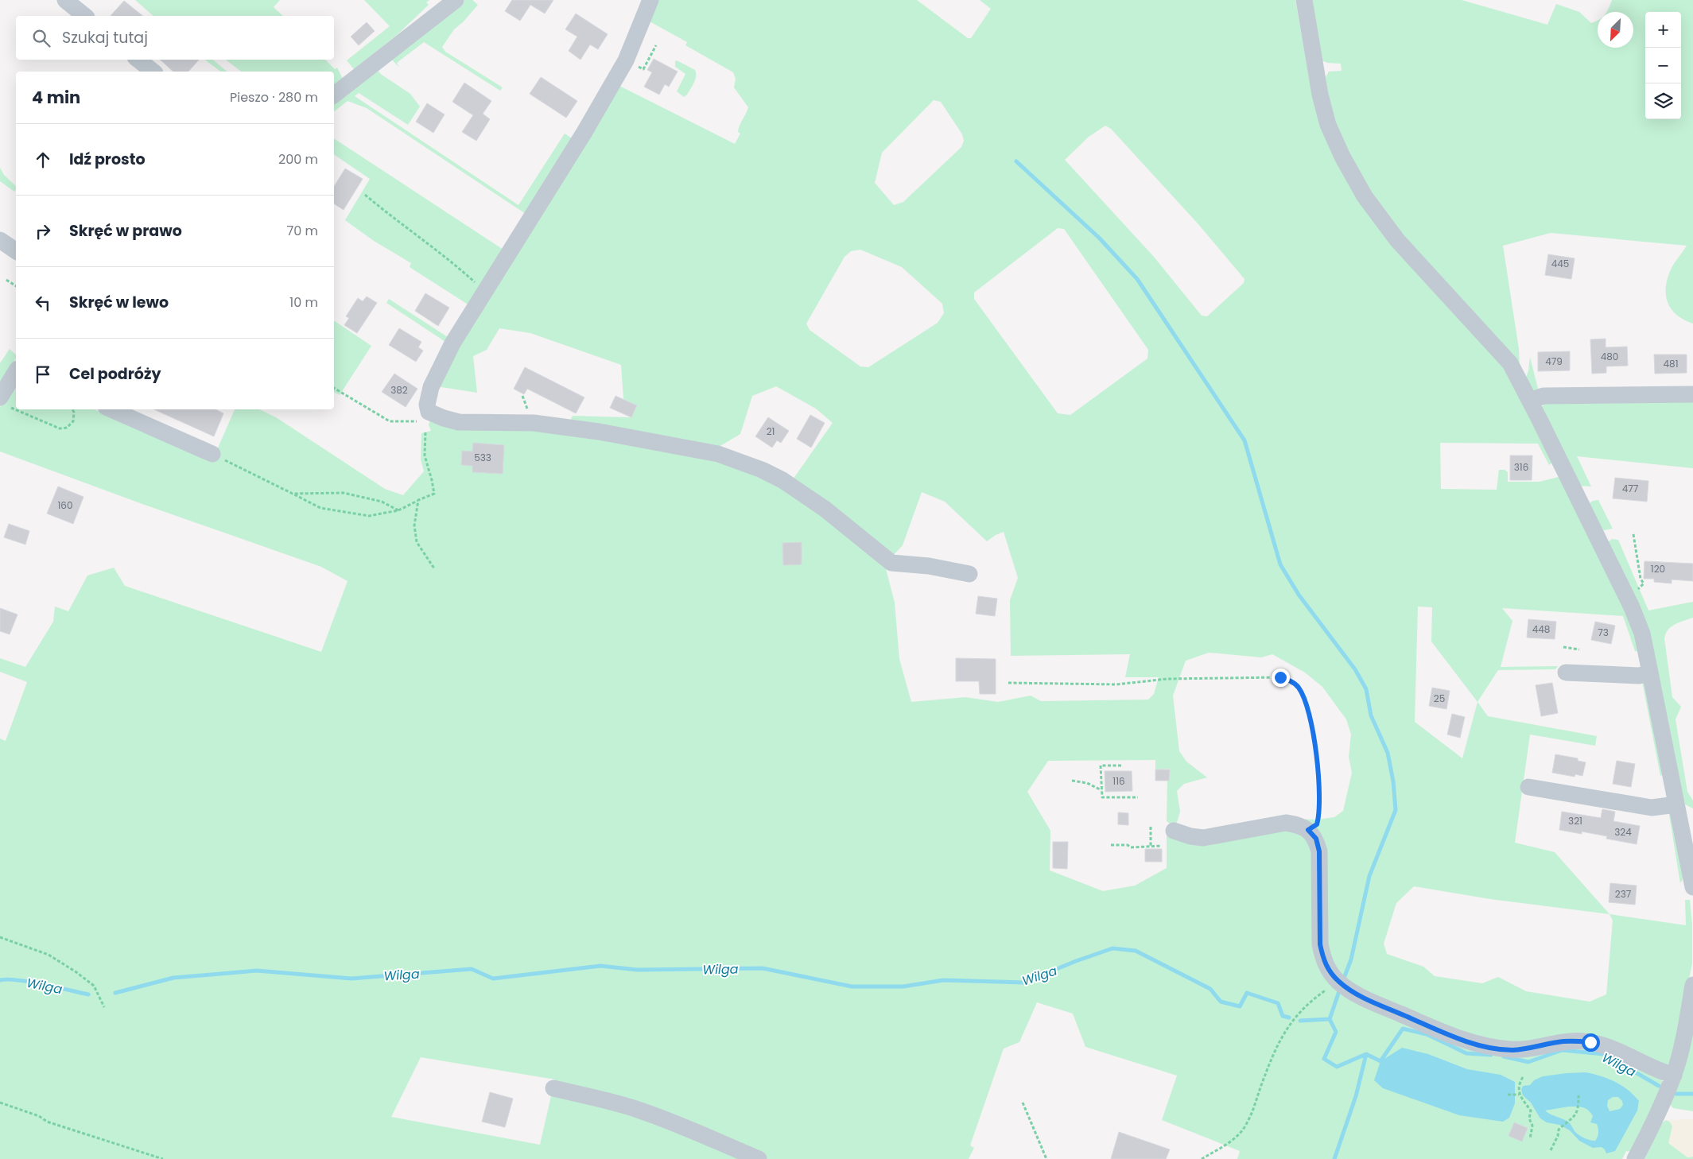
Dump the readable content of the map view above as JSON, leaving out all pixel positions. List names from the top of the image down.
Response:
{
  "water": ["Wilga"],
  "house_numbers": [
    "445",
    "480",
    "479",
    "481",
    "382",
    "21",
    "533",
    "316",
    "477",
    "160",
    "120",
    "448",
    "73",
    "25",
    "116",
    "321",
    "324",
    "237"
  ],
  "north": "bottom left",
  "page": {
    "map_buttons": ["+", "−"],
    "search": "Szukaj tutaj",
    "heading": ["4 min", "Pieszo · 280 m"],
    "list": [
      ["Idź prosto", "200 m"],
      ["Skręć w prawo", "70 m"],
      ["Skręć w lewo", "10 m"],
      "Cel podróży"
    ]
  }
}
